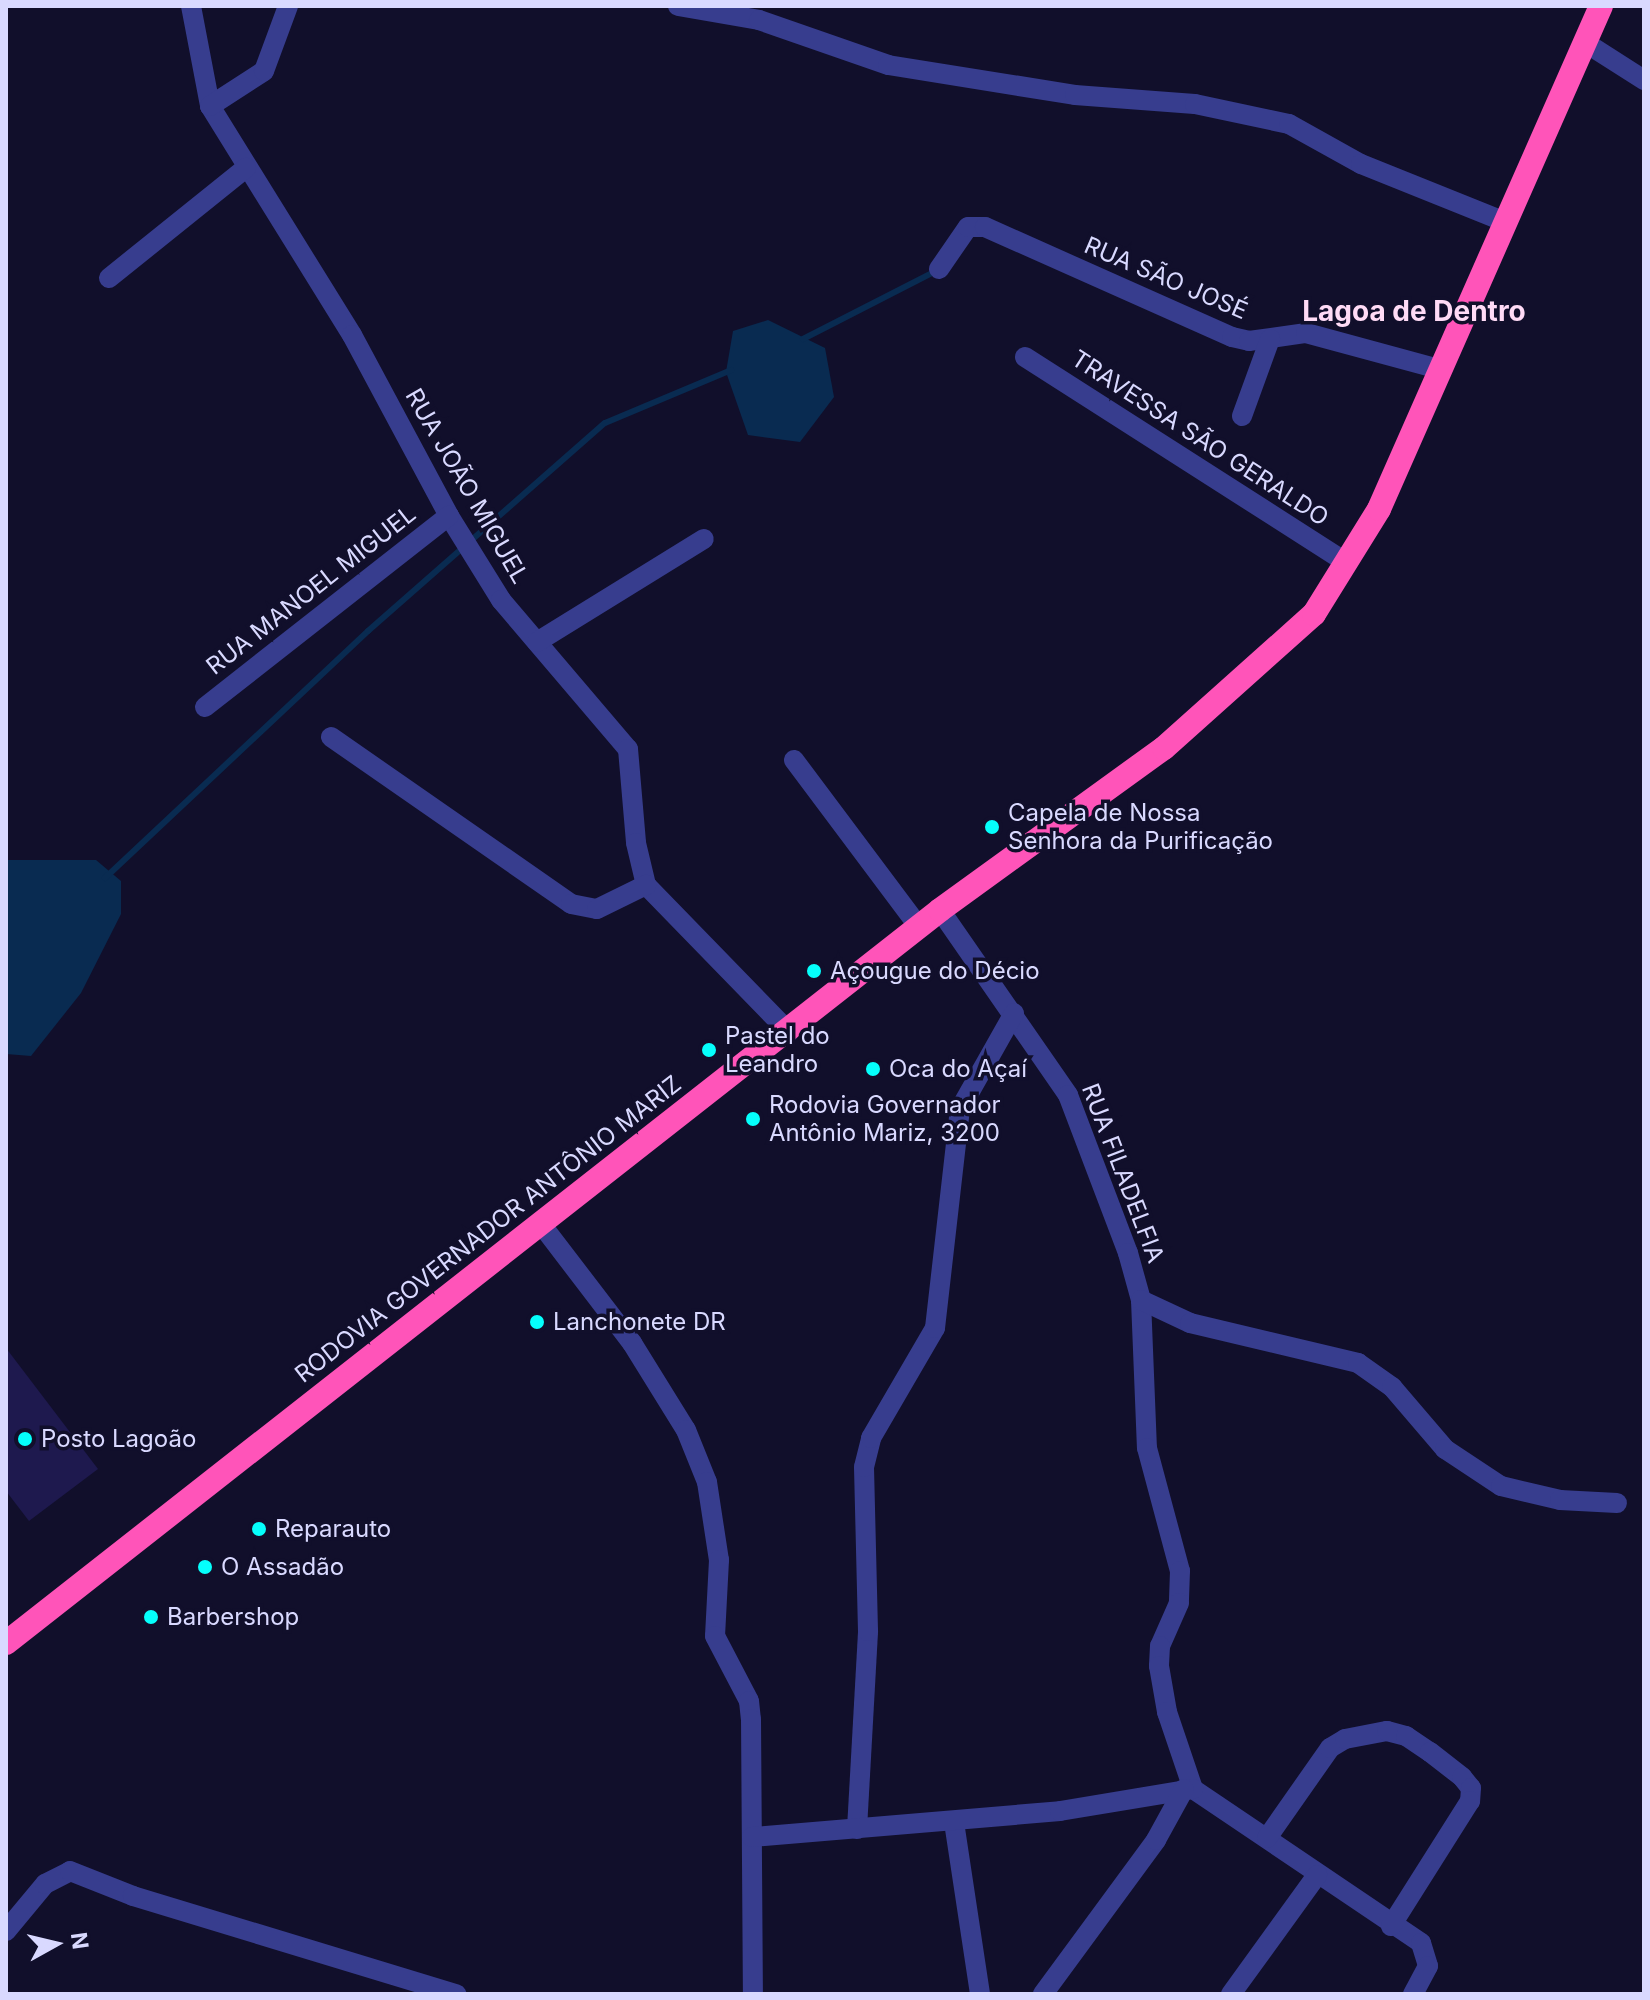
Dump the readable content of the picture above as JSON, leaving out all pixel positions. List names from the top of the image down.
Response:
{
  "streets": {
    "highway": ["RODOVIA GOVERNADOR ANTÔNIO MARIZ"],
    "street": [
      "RUA SÃO JOSÉ",
      "TRAVESSA SÃO GERALDO",
      "RUA JOÃO MIGUEL",
      "RUA MANOEL MIGUEL",
      "RUA FILADELFIA"
    ]
  },
  "crossings": [
    ["RUA SÃO JOSÉ", "RODOVIA GOVERNADOR ANTÔNIO MARIZ"],
    ["TRAVESSA SÃO GERALDO", "RODOVIA GOVERNADOR ANTÔNIO MARIZ"],
    ["RUA JOÃO MIGUEL", "RUA MANOEL MIGUEL"],
    ["RUA FILADELFIA", "RODOVIA GOVERNADOR ANTÔNIO MARIZ"]
  ],
  "districts": ["Lagoa de Dentro"],
  "places": [
    "Capela de Nossa Senhora da Purificação",
    "Açougue do Décio",
    "Pastel do Leandro",
    "Oca do Açaí",
    "Rodovia Governador Antônio Mariz, 3200",
    "Lanchonete DR",
    "Posto Lagoão",
    "Reparauto",
    "O Assadão",
    "Barbershop"
  ],
  "north": "right"
}
